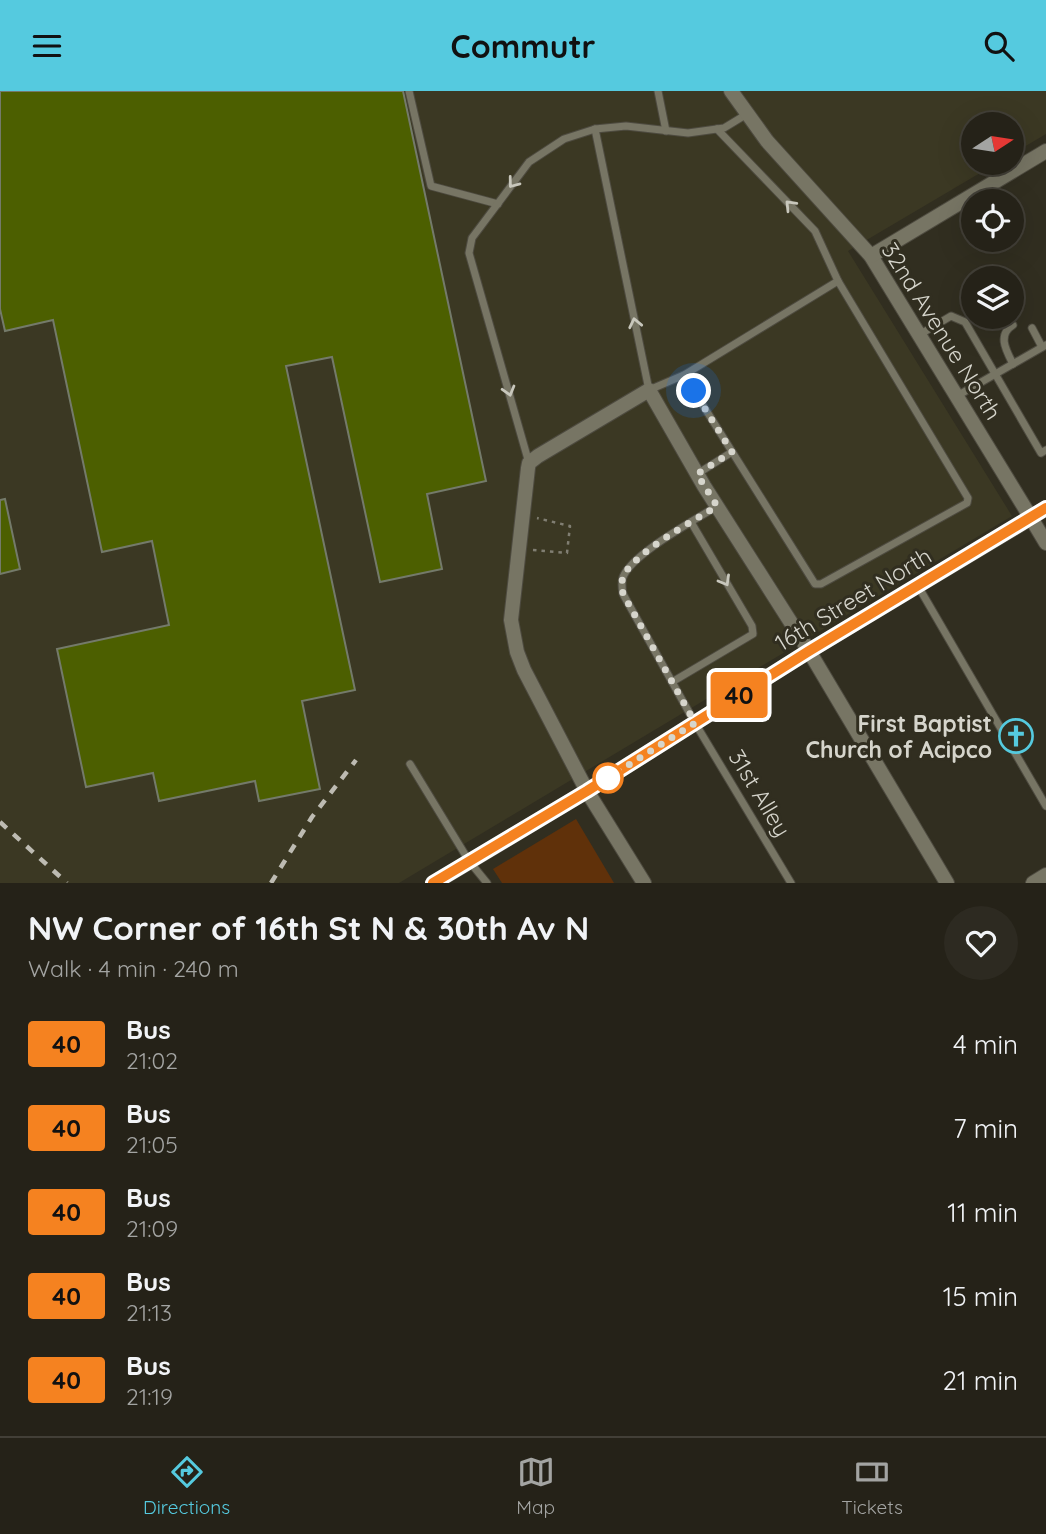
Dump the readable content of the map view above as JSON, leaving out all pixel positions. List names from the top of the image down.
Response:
{
  "streets": {
    "street": ["32nd Avenue North", "16th Street North"],
    "lane": ["31st Alley"]
  },
  "crossings": [
    ["32nd Avenue North", "16th Street North"],
    ["16th Street North", "31st Alley"]
  ],
  "places": {
    "church": ["First Baptist Church of Acipco"]
  },
  "lines": ["bus line 40"],
  "north": "right",
  "page": {
    "header": "Commutr",
    "on_map": "40",
    "heading": ["NW Corner of 16th St N & 30th Av N", "Walk · 4 min · 240 m"],
    "list": [
      {
        "mark": "40",
        "name": "Bus",
        "note": "21:02",
        "value": "4 min"
      },
      {
        "mark": "40",
        "name": "Bus",
        "note": "21:05",
        "value": "7 min"
      },
      {
        "mark": "40",
        "name": "Bus",
        "note": "21:09",
        "value": "11 min"
      },
      {
        "mark": "40",
        "name": "Bus",
        "note": "21:13",
        "value": "15 min"
      },
      {
        "mark": "40",
        "name": "Bus",
        "note": "21:19",
        "value": "21 min"
      }
    ],
    "tabs": ["Directions", "Map", "Tickets"]
  }
}
